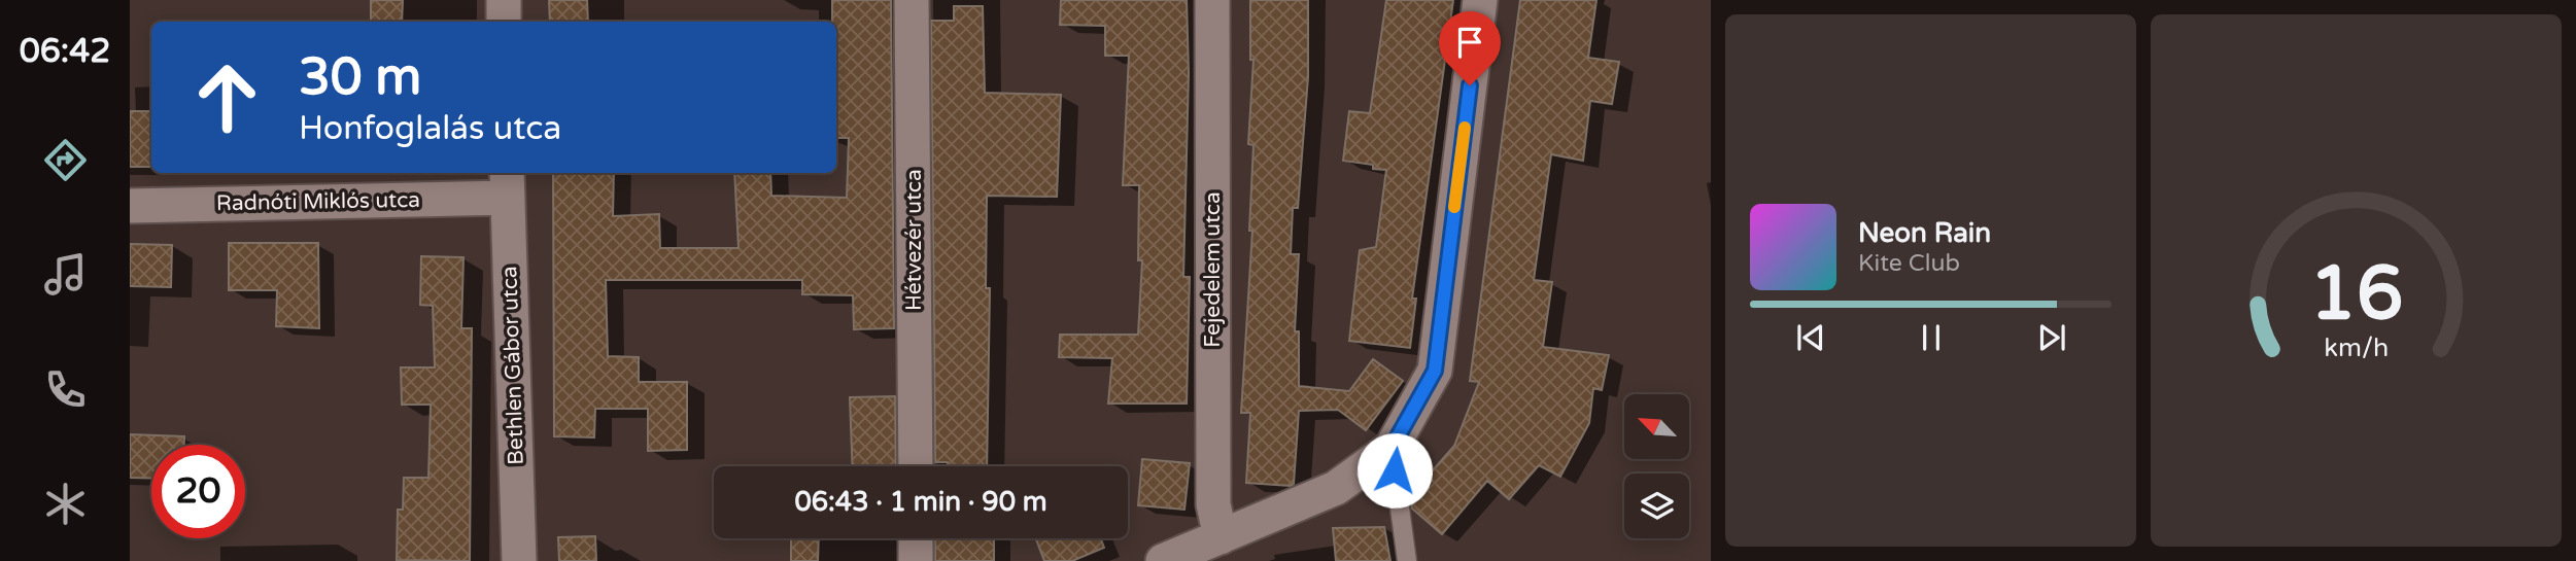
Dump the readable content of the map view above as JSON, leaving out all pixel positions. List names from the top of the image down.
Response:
{
  "streets": {
    "street": [
      "Radnóti Miklós utca",
      "Hétvezér utca",
      "Fejedelem utca",
      "Bethlen Gábor utca"
    ]
  },
  "crossings": [
    ["Radnóti Miklós utca", "Bethlen Gábor utca"]
  ],
  "north": "top left",
  "page": {
    "tabs": "06:42",
    "turn": ["30 m", "Honfoglalás utca"],
    "song": ["Neon Rain", "Kite Club"],
    "limit": "20",
    "trip": "06:43 · 1 min · 90 m",
    "gauge": ["16", "km/h"]
  }
}
